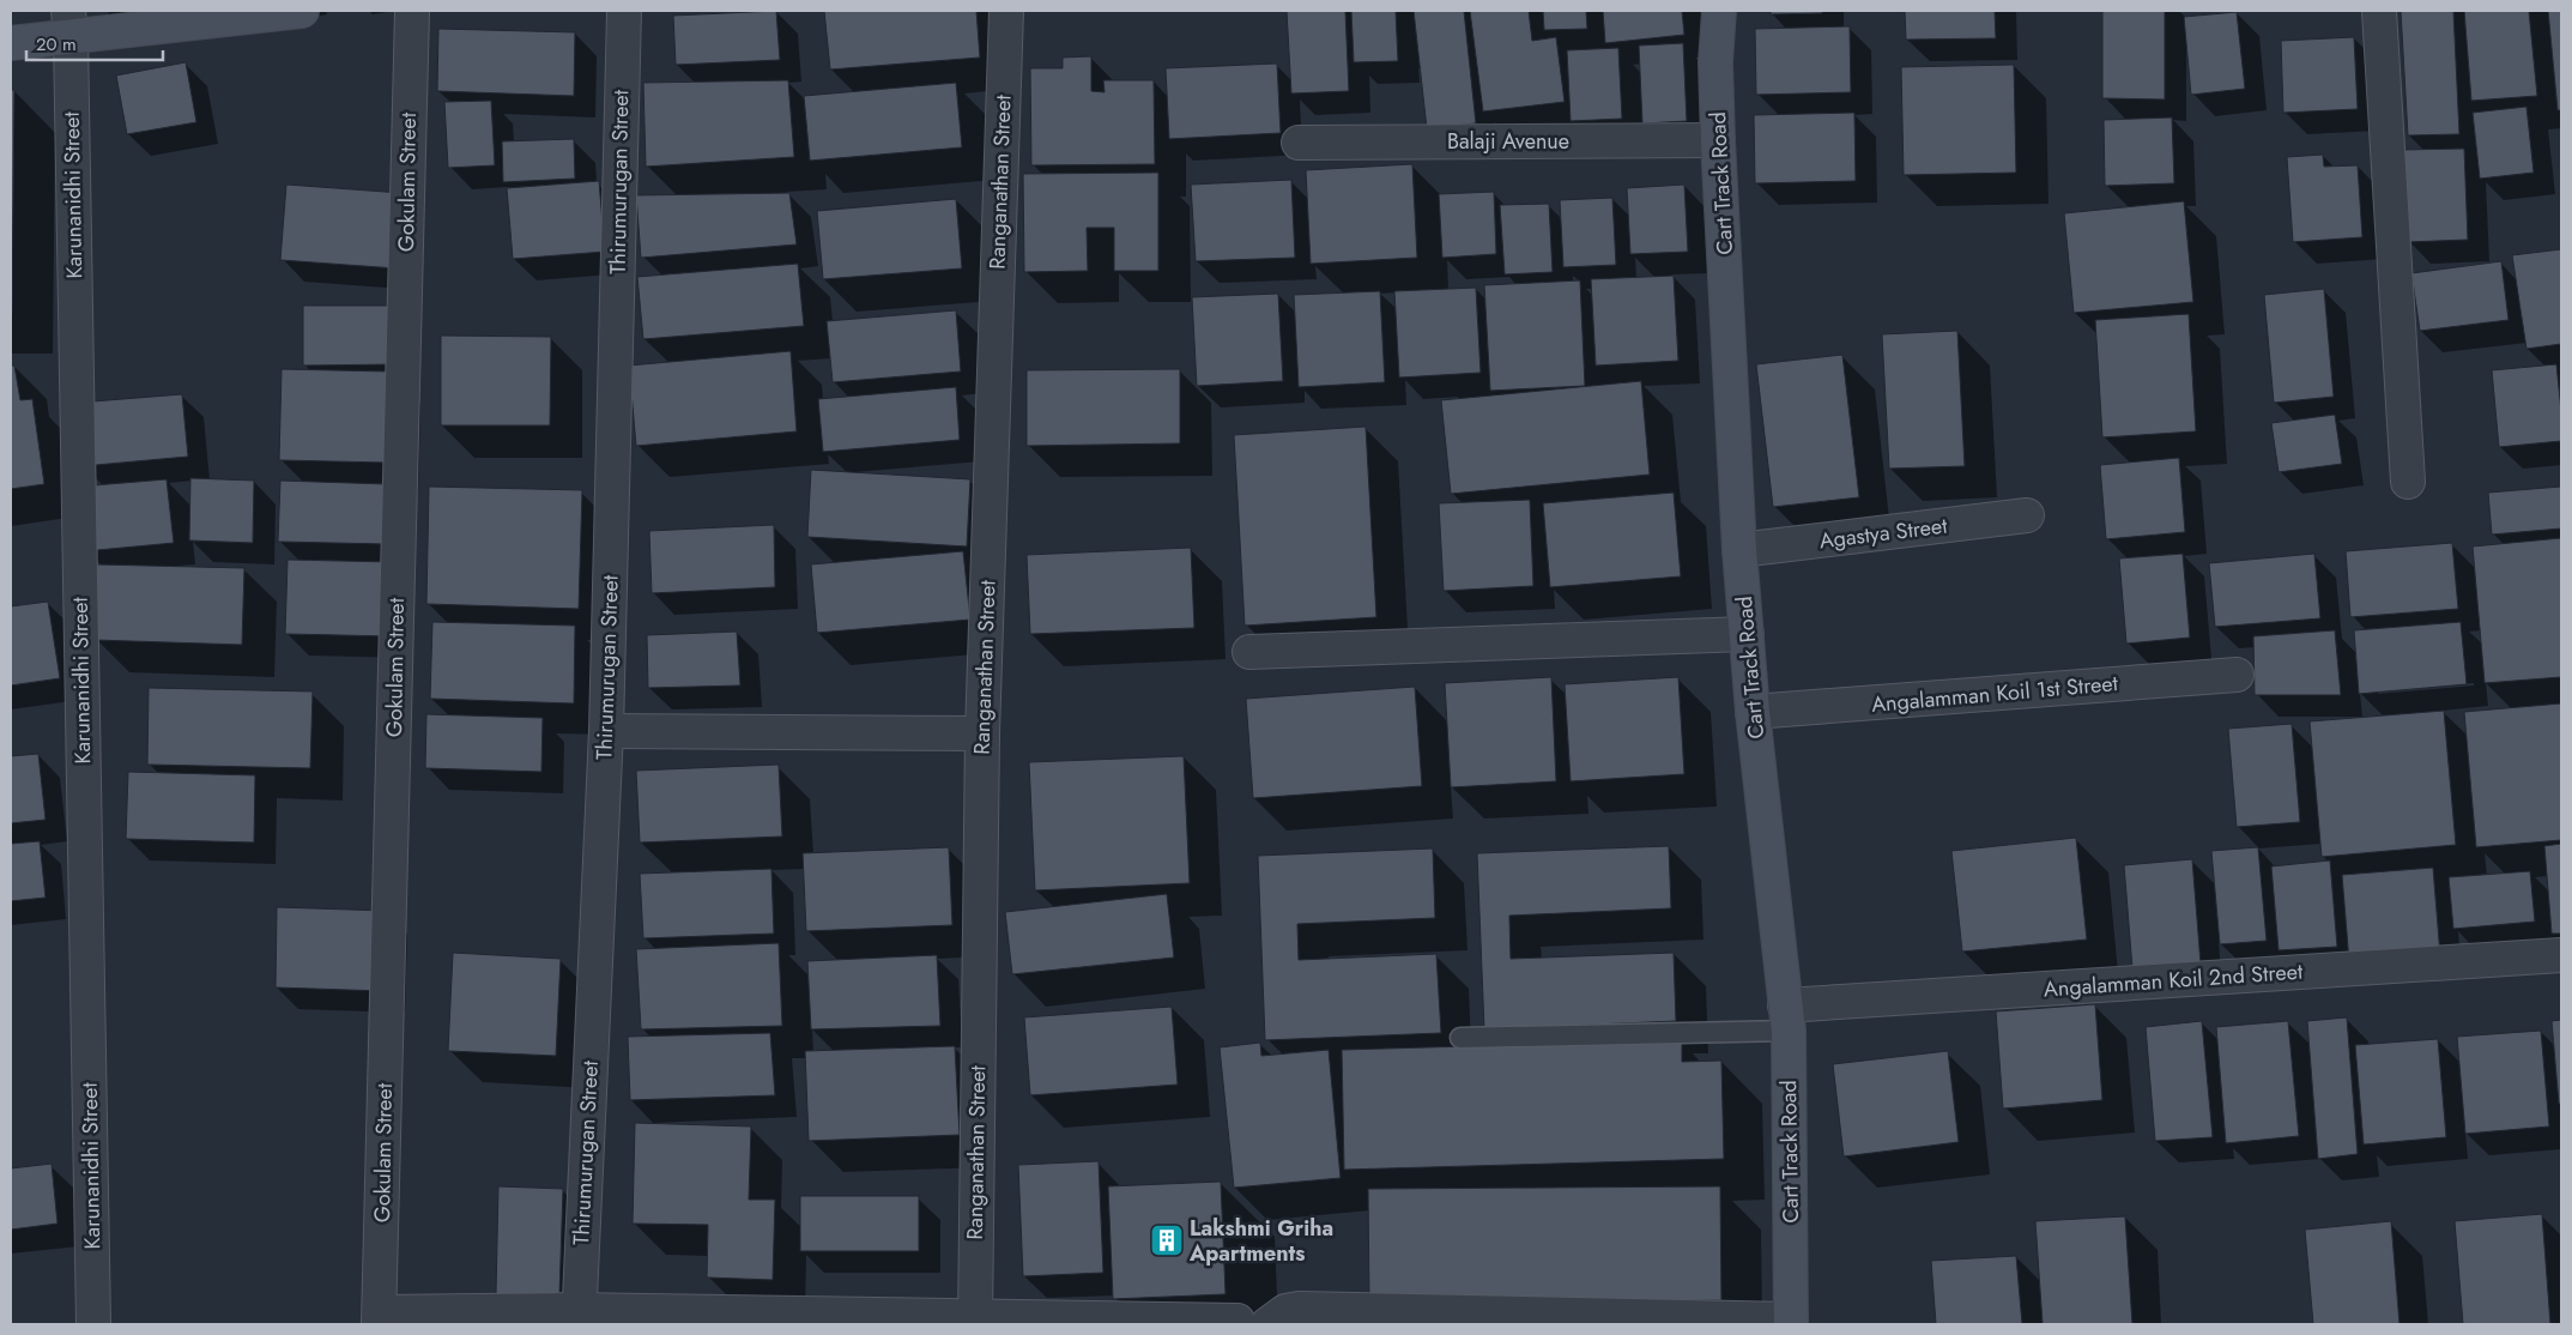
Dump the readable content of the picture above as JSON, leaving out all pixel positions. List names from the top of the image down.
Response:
{
  "streets": {
    "street": [
      "Balaji Avenue",
      "Gokulam Street",
      "Thirumurugan Street",
      "Ranganathan Street",
      "Cart Track Road",
      "Karunanidhi Street",
      "Agastya Street",
      "Angalamman Koil 1st Street",
      "Angalamman Koil 2nd Street"
    ]
  },
  "crossings": [
    ["Balaji Avenue", "Cart Track Road"],
    ["Cart Track Road", "Agastya Street"],
    ["Cart Track Road", "Angalamman Koil 1st Street"],
    ["Cart Track Road", "Angalamman Koil 2nd Street"]
  ],
  "places": {
    "building": ["Lakshmi Griha Apartments"]
  },
  "scale_bar": "20 m"
}
